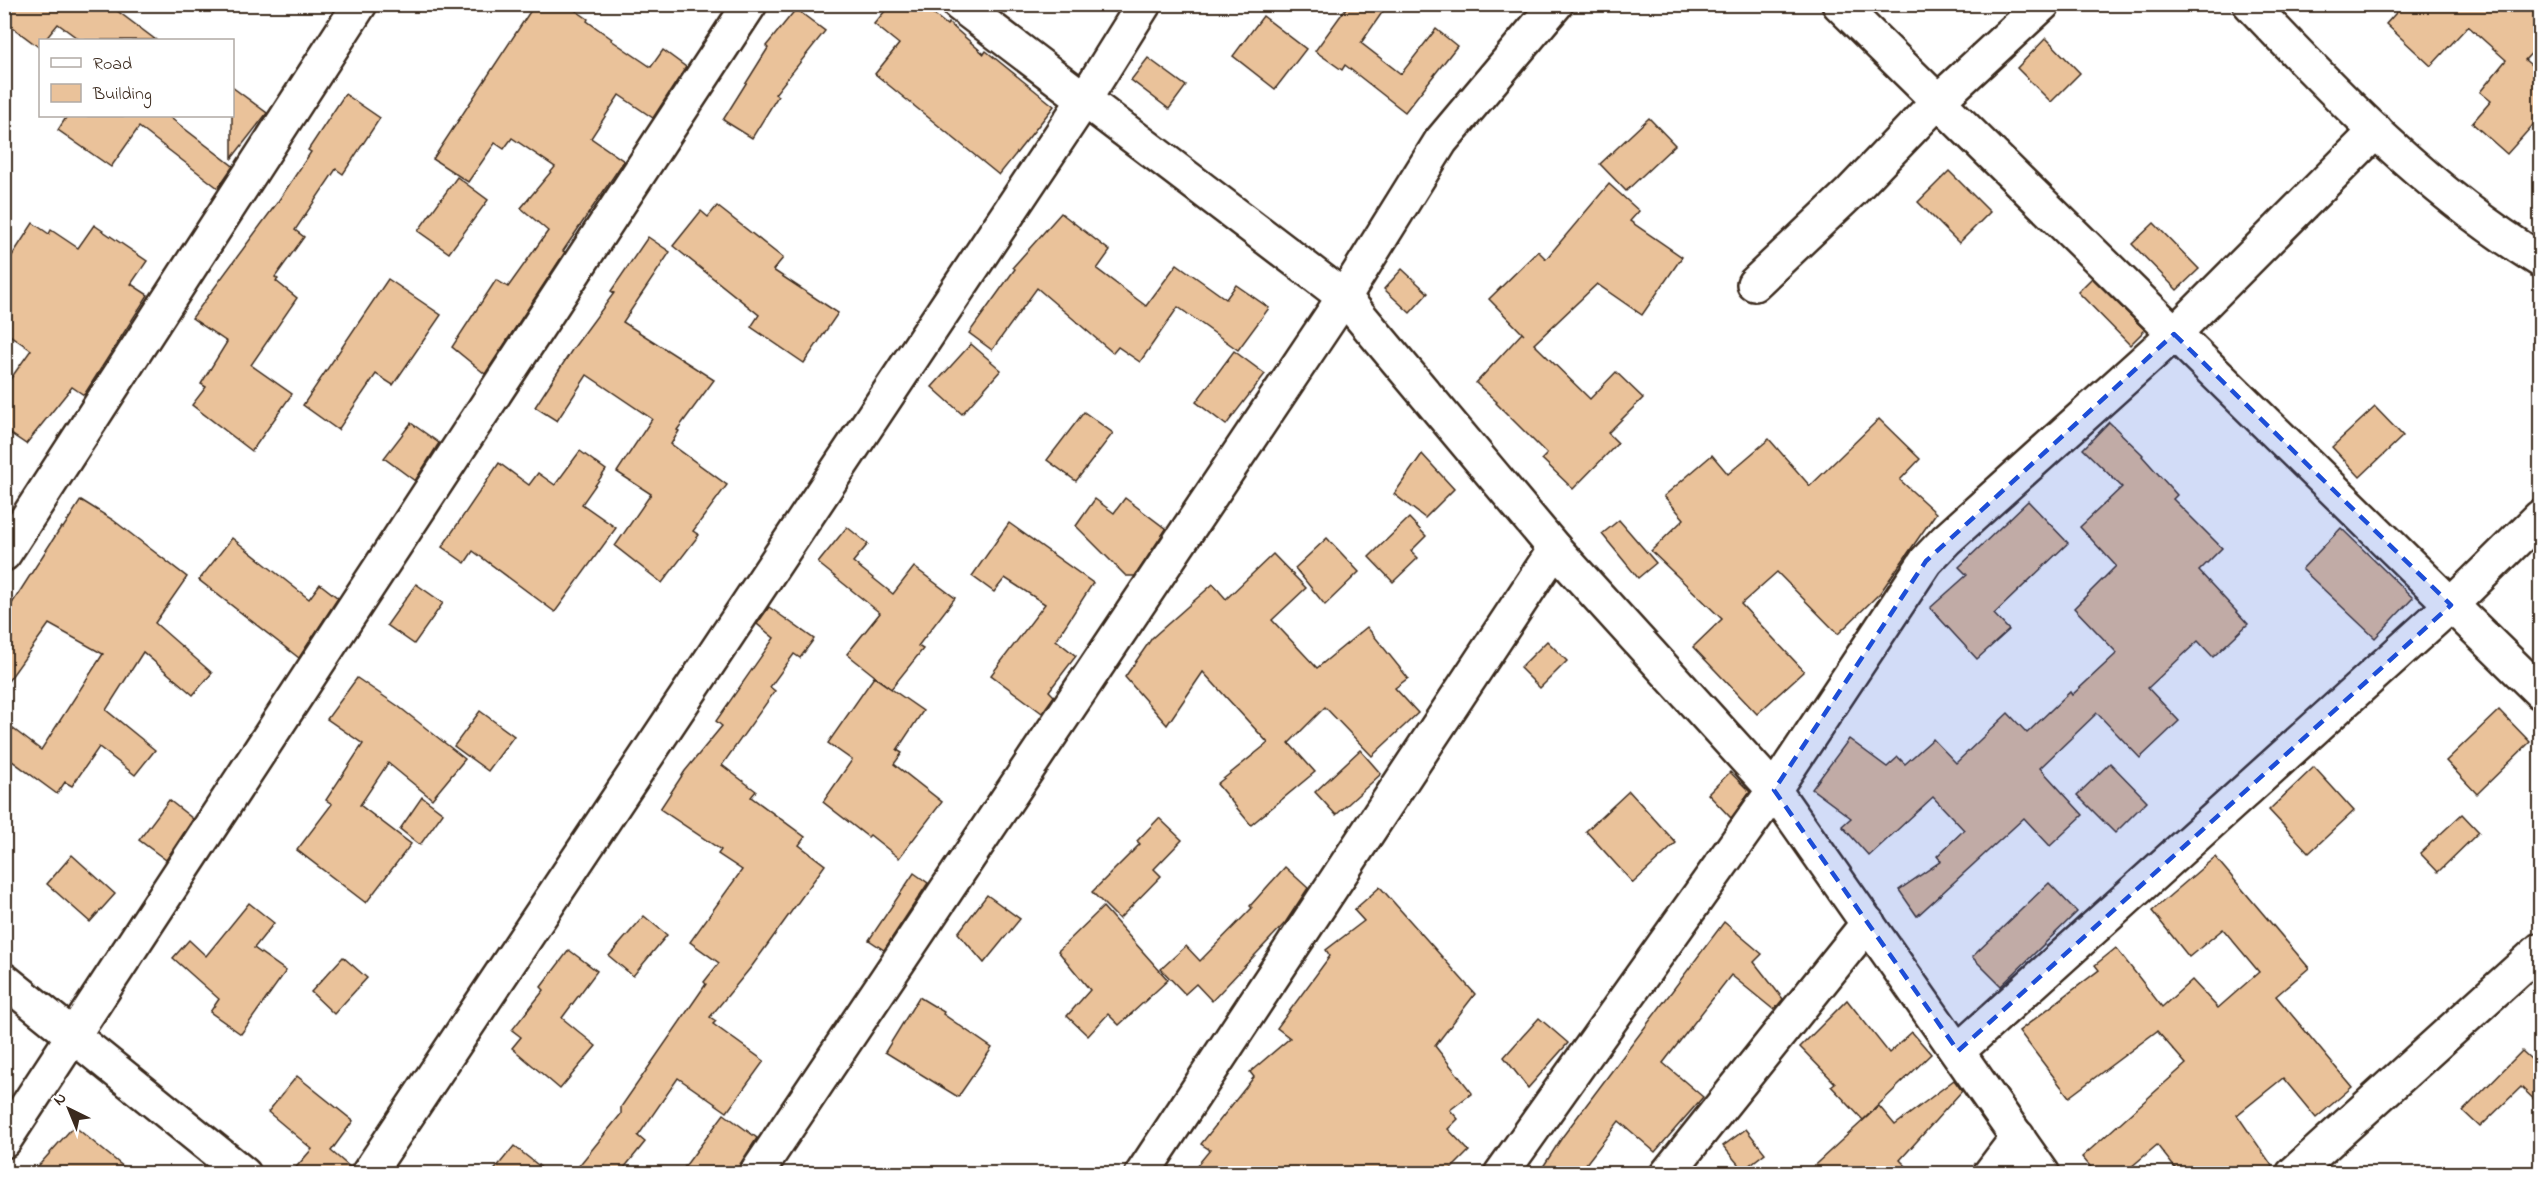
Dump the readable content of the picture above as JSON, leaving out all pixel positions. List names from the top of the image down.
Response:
{
  "legend": ["Road", "Building"],
  "north": "top left"
}
